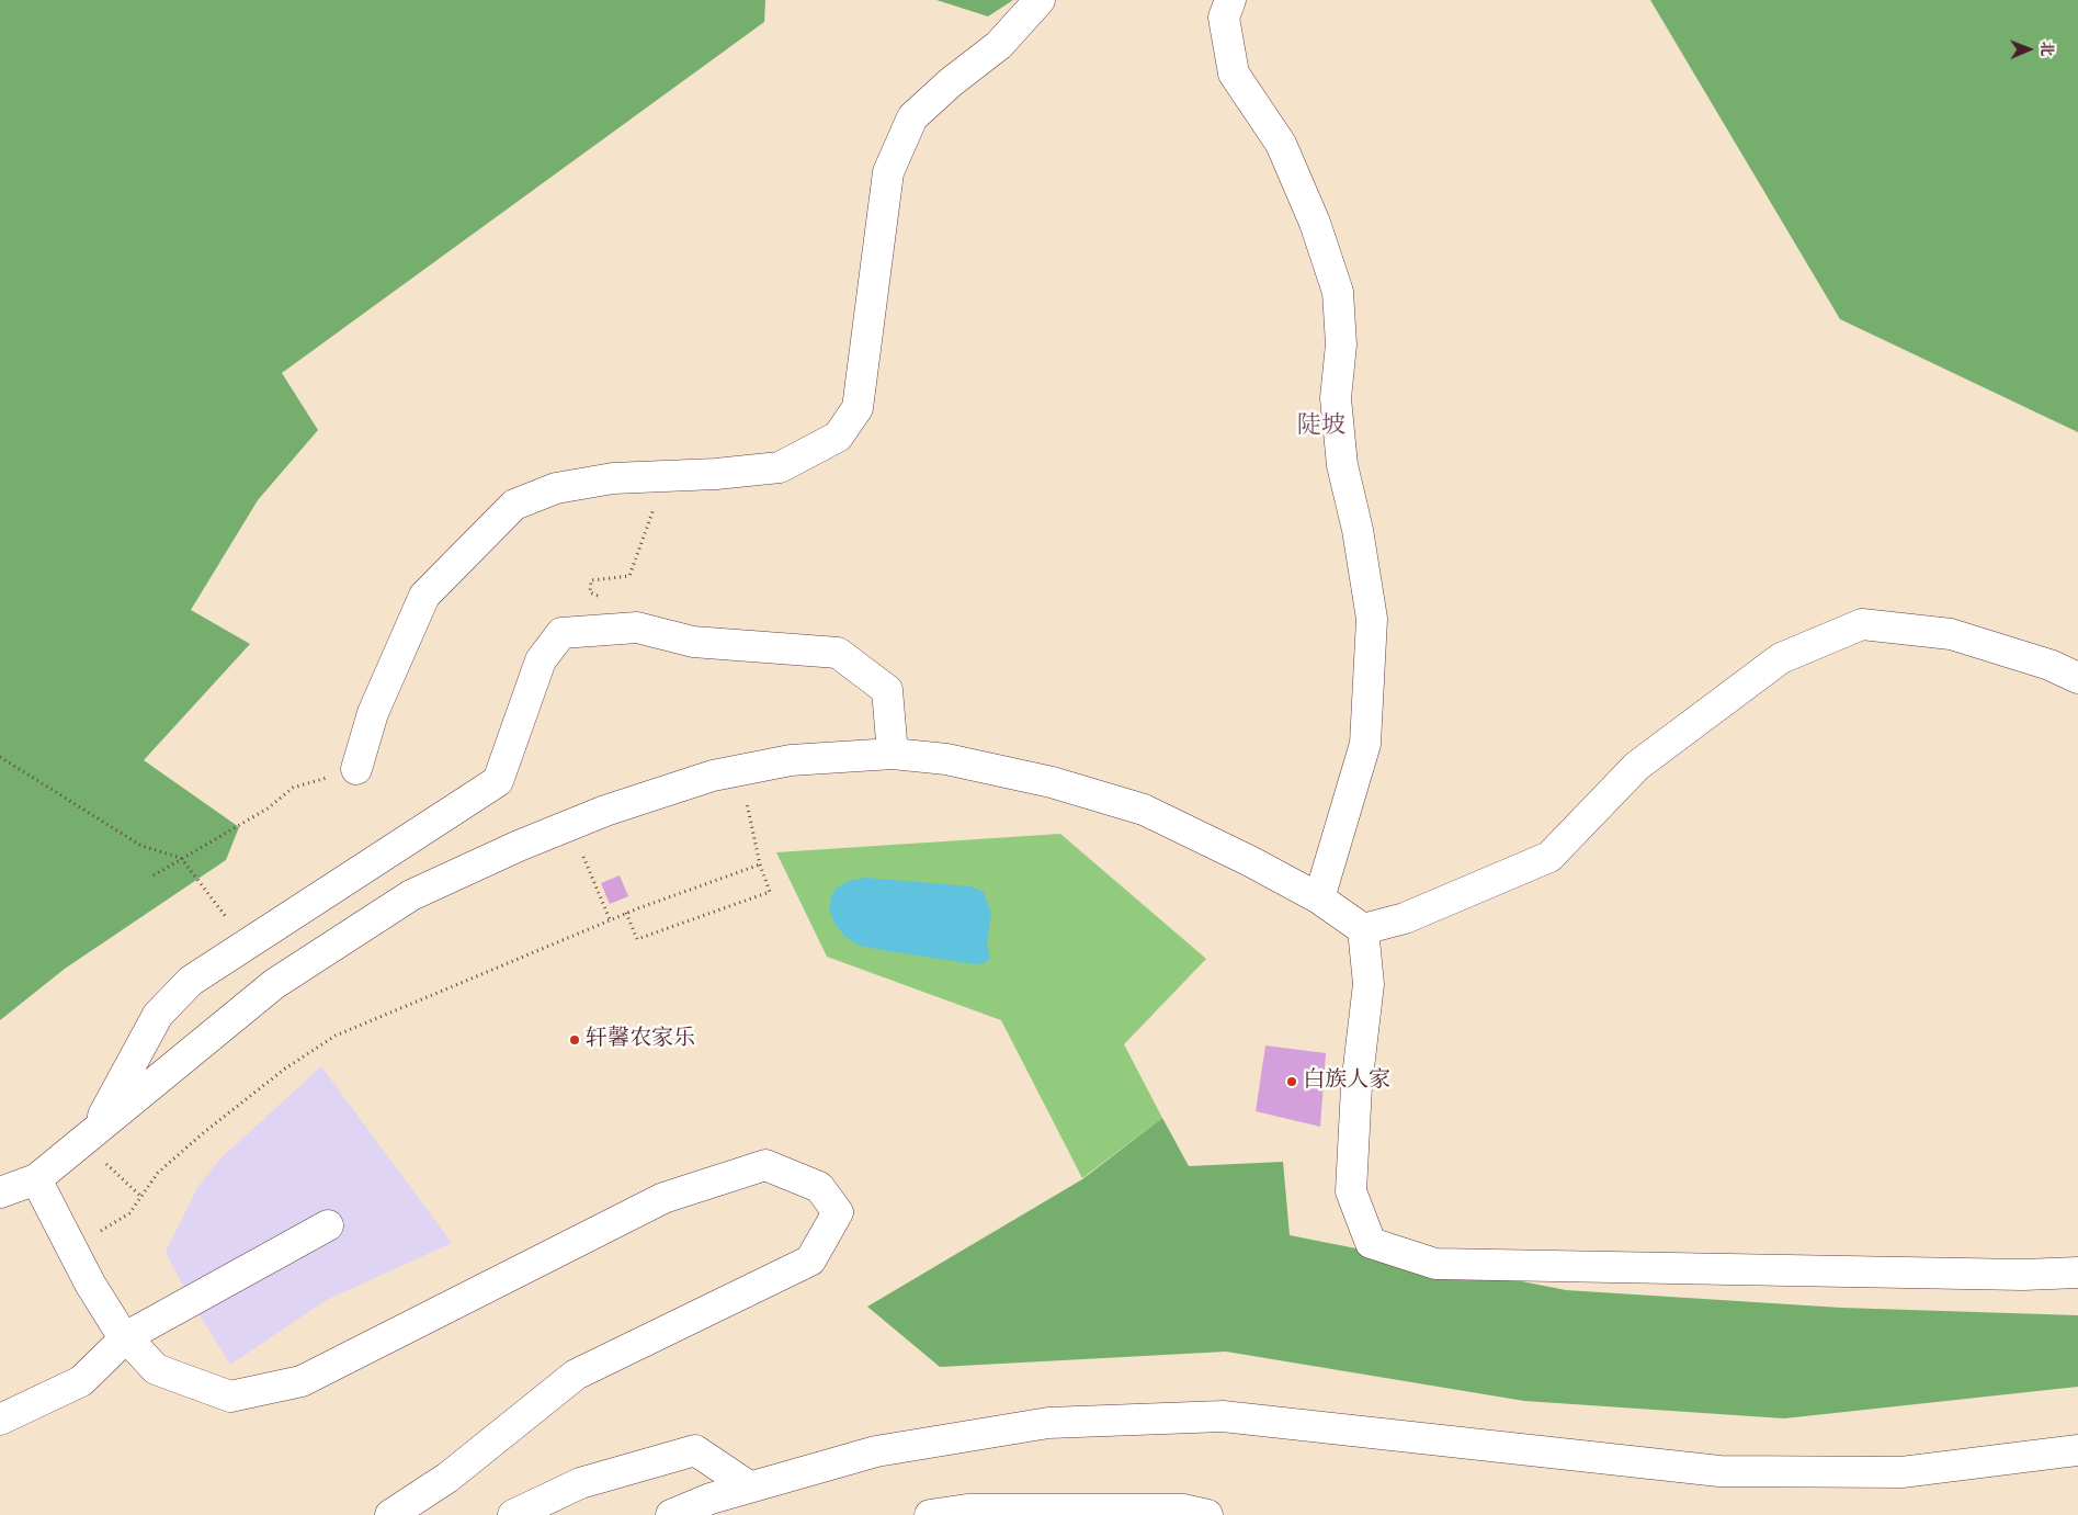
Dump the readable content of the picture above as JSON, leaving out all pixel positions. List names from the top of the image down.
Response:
{
  "districts": ["陡坡"],
  "places": ["轩馨农家乐", "白族人家"],
  "north": "right"
}
